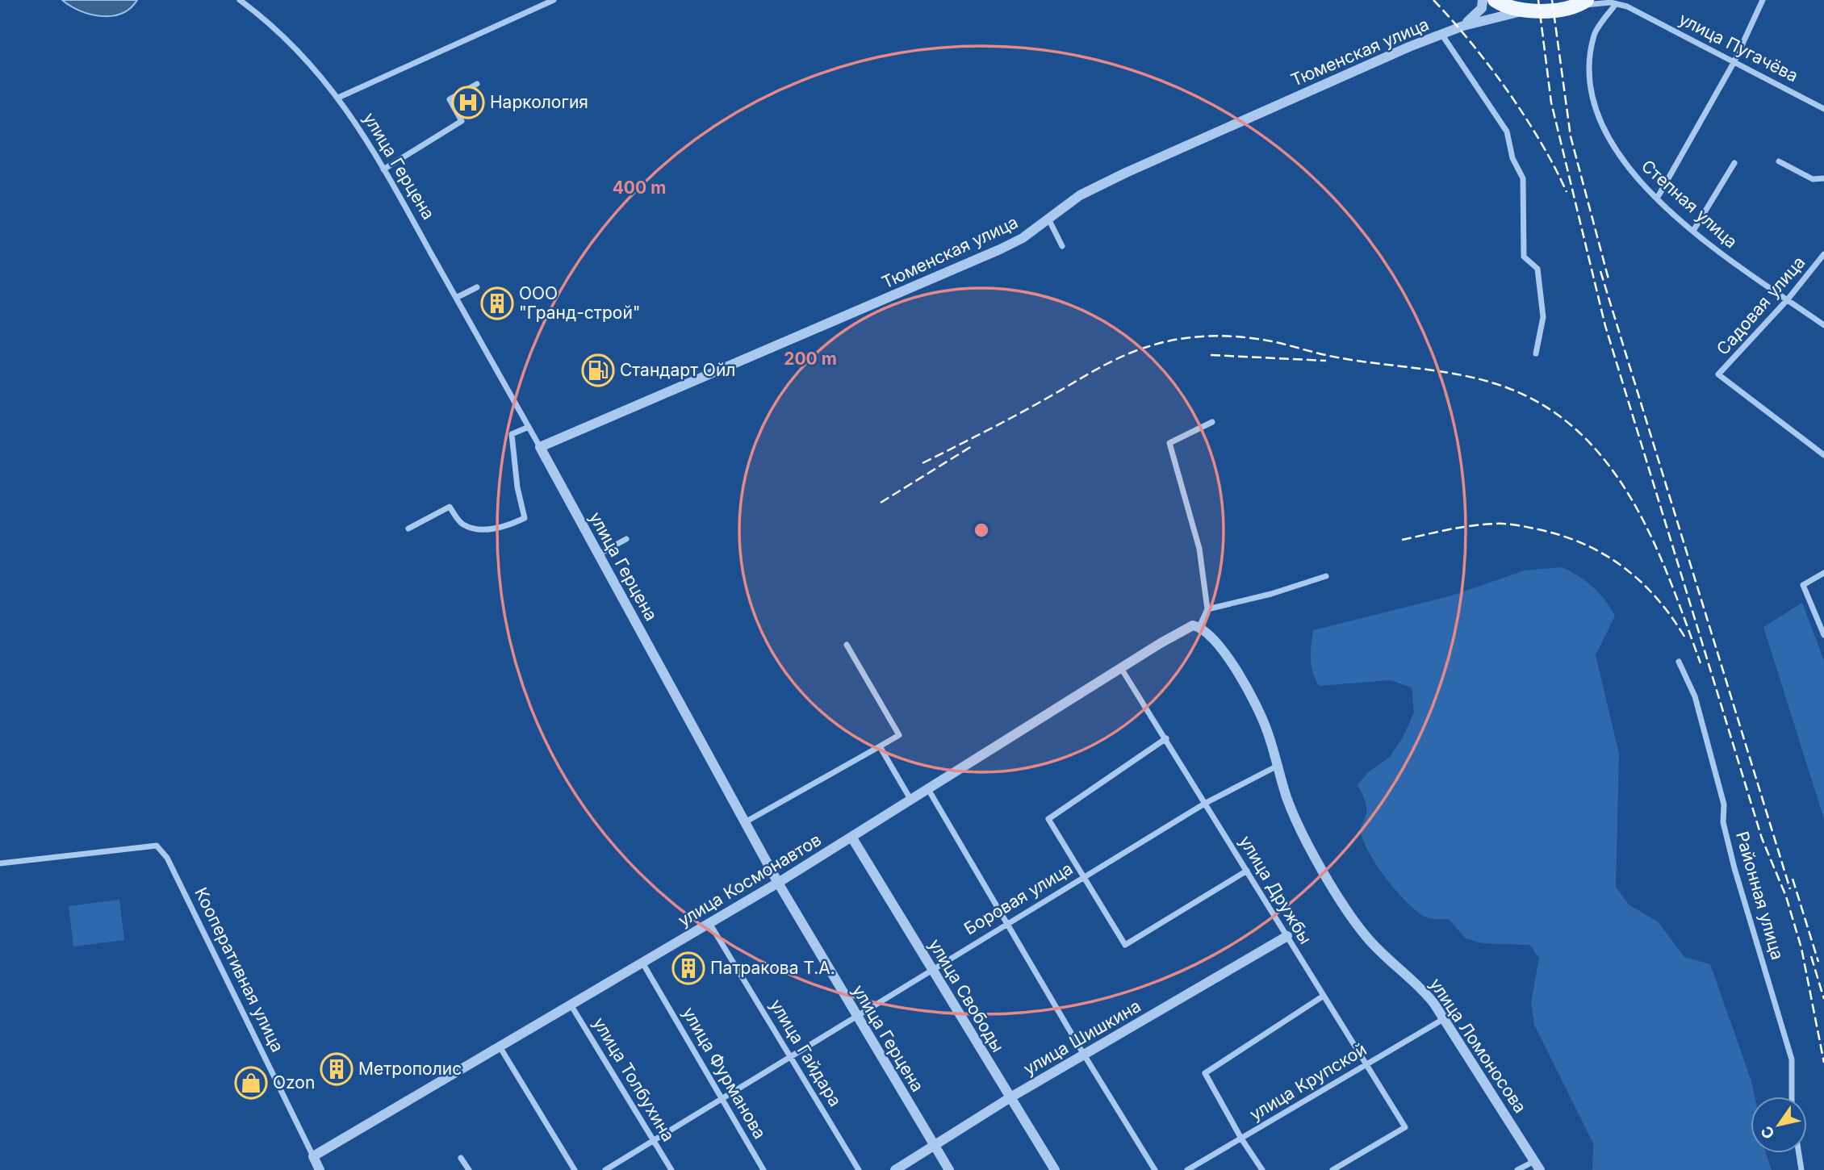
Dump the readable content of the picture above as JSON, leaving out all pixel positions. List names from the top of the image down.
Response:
{
  "streets": {
    "street": [
      "улица Пугачёва",
      "Тюменская улица",
      "улица Герцена",
      "Степная улица",
      "Садовая улица",
      "улица Космонавтов",
      "улица Дружбы",
      "Районная улица",
      "Боровая улица",
      "Кооперативная улица",
      "улица Свободы",
      "улица Шишкина",
      "улица Ломоносова",
      "улица Гайдара",
      "улица Фурманова",
      "улица Толбухина",
      "улица Крупской"
    ]
  },
  "crossings": [
    ["улица Пугачёва", "Степная улица"],
    ["Тюменская улица", "улица Герцена"],
    ["улица Герцена", "улица Космонавтов"],
    ["улица Герцена", "Боровая улица"],
    ["улица Герцена", "улица Шишкина"],
    ["Степная улица", "Садовая улица"],
    ["улица Космонавтов", "улица Дружбы"],
    ["улица Космонавтов", "Кооперативная улица"],
    ["улица Космонавтов", "улица Свободы"],
    ["улица Космонавтов", "улица Ломоносова"],
    ["улица Космонавтов", "улица Гайдара"],
    ["улица Космонавтов", "улица Фурманова"],
    ["улица Космонавтов", "улица Толбухина"],
    ["улица Дружбы", "Боровая улица"],
    ["улица Дружбы", "улица Шишкина"],
    ["улица Дружбы", "улица Крупской"],
    ["Боровая улица", "улица Свободы"],
    ["Боровая улица", "улица Ломоносова"],
    ["Боровая улица", "улица Гайдара"],
    ["Боровая улица", "улица Фурманова"],
    ["Боровая улица", "улица Толбухина"],
    ["улица Свободы", "улица Шишкина"],
    ["улица Ломоносова", "улица Крупской"]
  ],
  "places": {
    "hospital": ["Наркология"],
    "building": ["ООО \"Гранд-строй\"", "Патракова Т.А.", "Метрополис"],
    "fuel station": ["Стандарт Ойл"],
    "shop": ["Ozon"]
  },
  "north": "bottom left",
  "rings": ["400 m", "200 m"]
}
